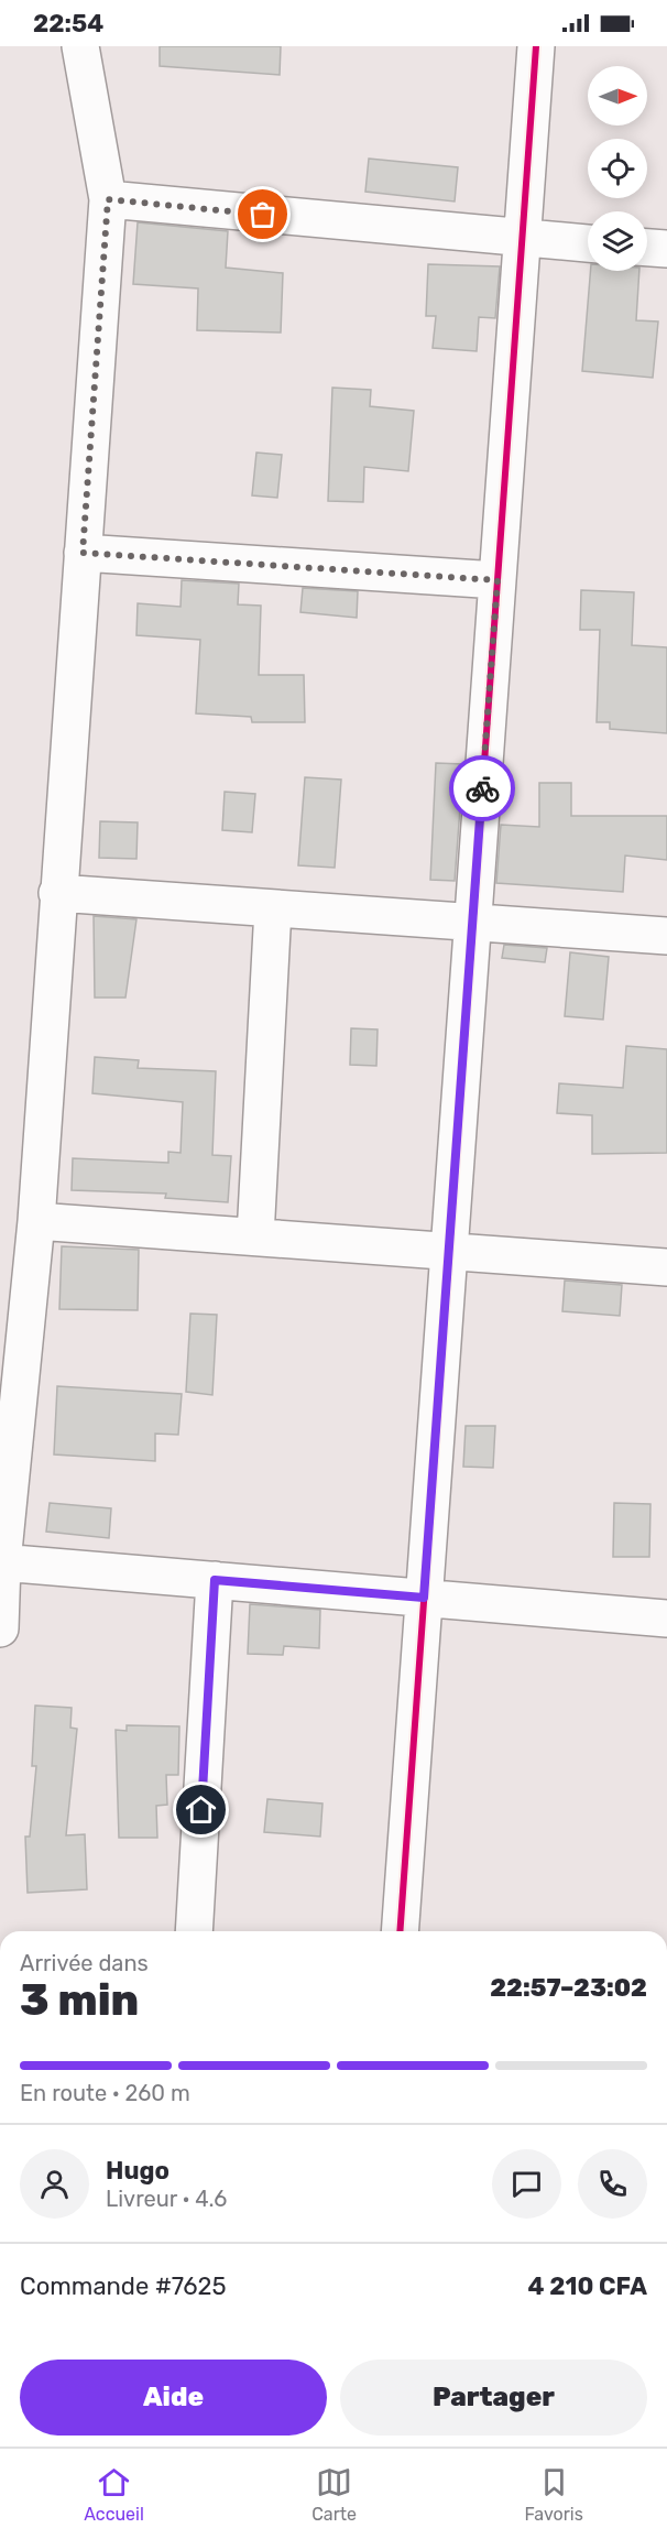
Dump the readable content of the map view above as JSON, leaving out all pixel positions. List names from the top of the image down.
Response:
{
  "north": "right",
  "page": {
    "status": "22:54",
    "heading": ["3 min", "Arrivée dans", "22:57–23:02"],
    "panel": [
      "Hugo",
      "Livreur · 4.6",
      "Commande #7625",
      "4 210 CFA"
    ],
    "bar": "En route · 260 m",
    "buttons": ["Aide", "Partager"],
    "tabs": ["Accueil", "Carte", "Favoris"]
  }
}
